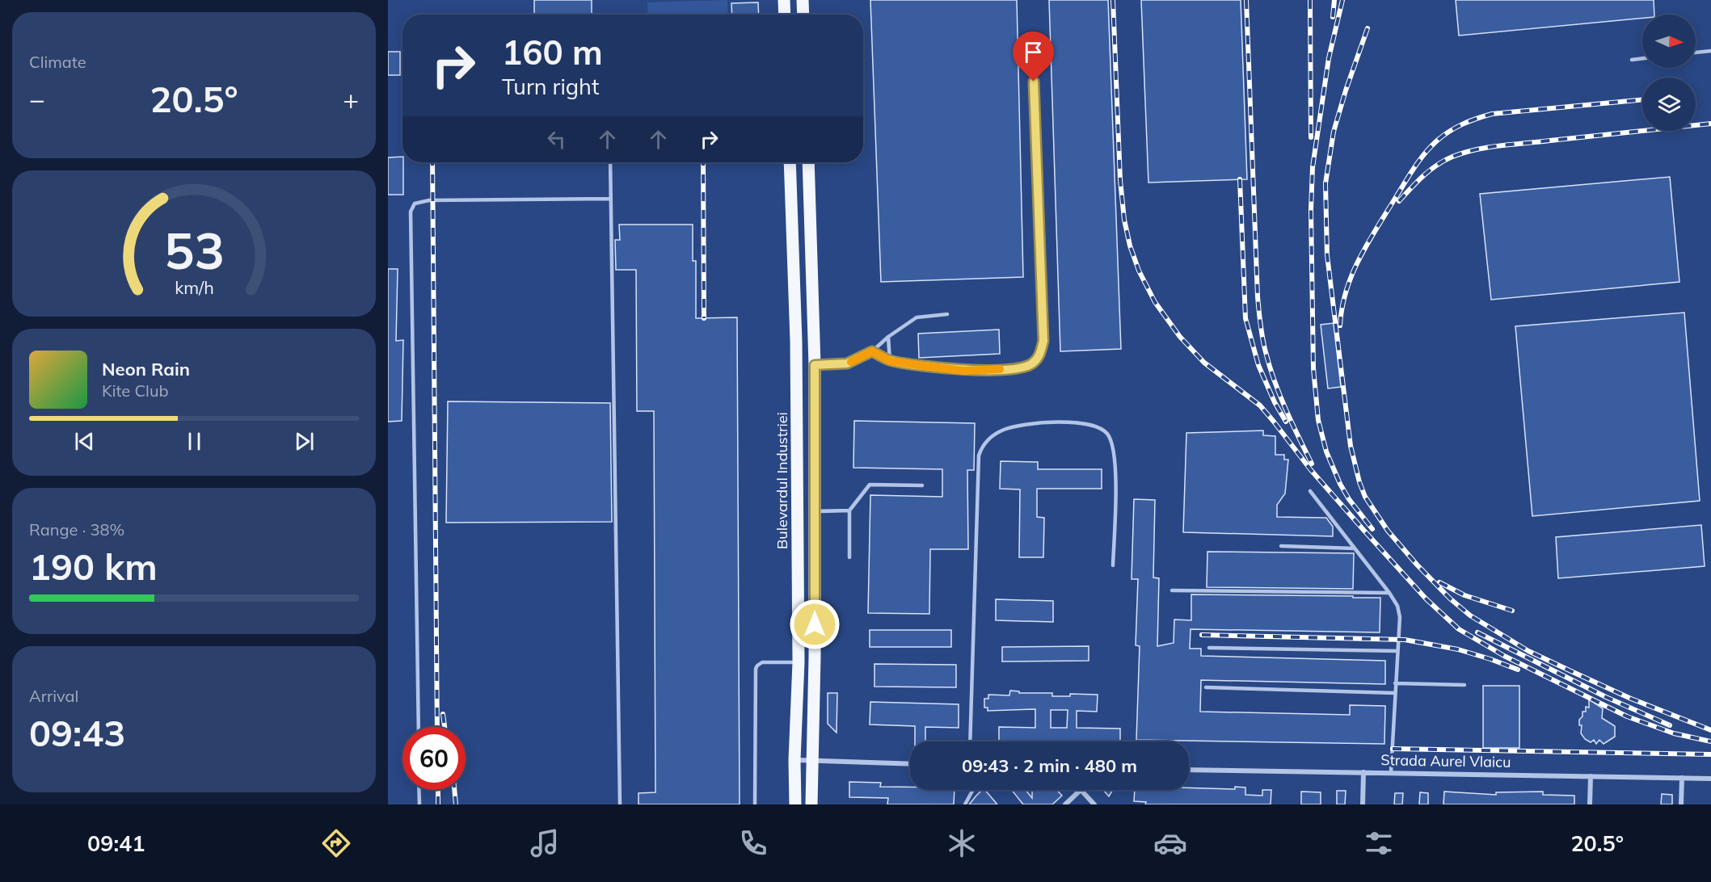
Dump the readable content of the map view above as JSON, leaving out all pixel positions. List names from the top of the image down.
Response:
{
  "streets": {
    "main road": ["Bulevardul Industriei"],
    "street": ["Strada Aurel Vlaicu"]
  },
  "north": "right",
  "page": {
    "tile": [
      "Climate",
      ["Range · 38%", "190 km"],
      ["Arrival", "09:43"]
    ],
    "turn": ["160 m", "Turn right"],
    "heat": ["−", "20.5°", "+"],
    "song": ["Neon Rain", "Kite Club"],
    "limit": "60",
    "trip": "09:43 · 2 min · 480 m",
    "tabs": ["09:41", "20.5°"],
    "gauge": ["53", "km/h"]
  }
}
